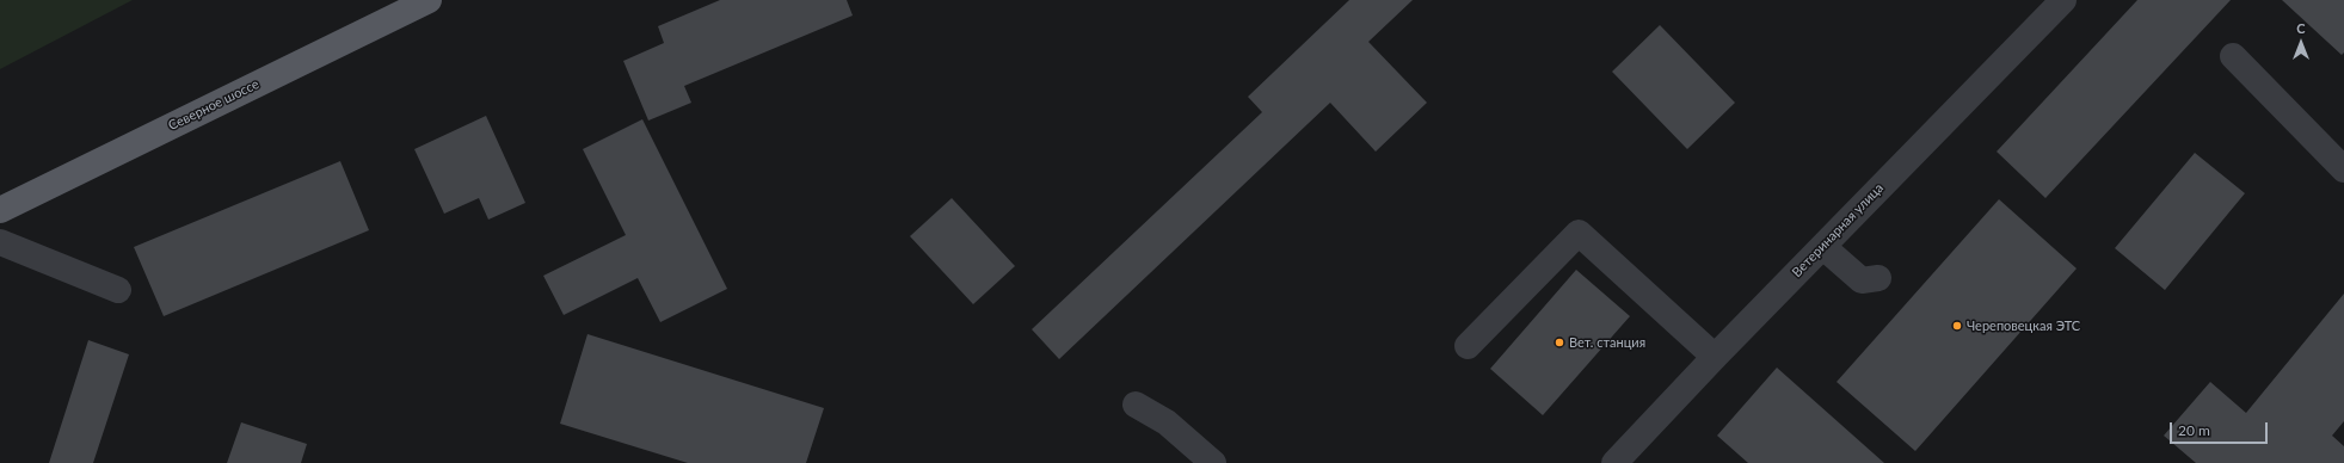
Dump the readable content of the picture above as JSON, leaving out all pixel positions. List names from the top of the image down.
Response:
{
  "streets": {
    "main road": ["Северное шоссе"],
    "street": ["Ветеринарная улица"]
  },
  "places": ["Череповецкая ЭТС", "Вет. станция"],
  "scale_bar": "20 m",
  "north": "top"
}
